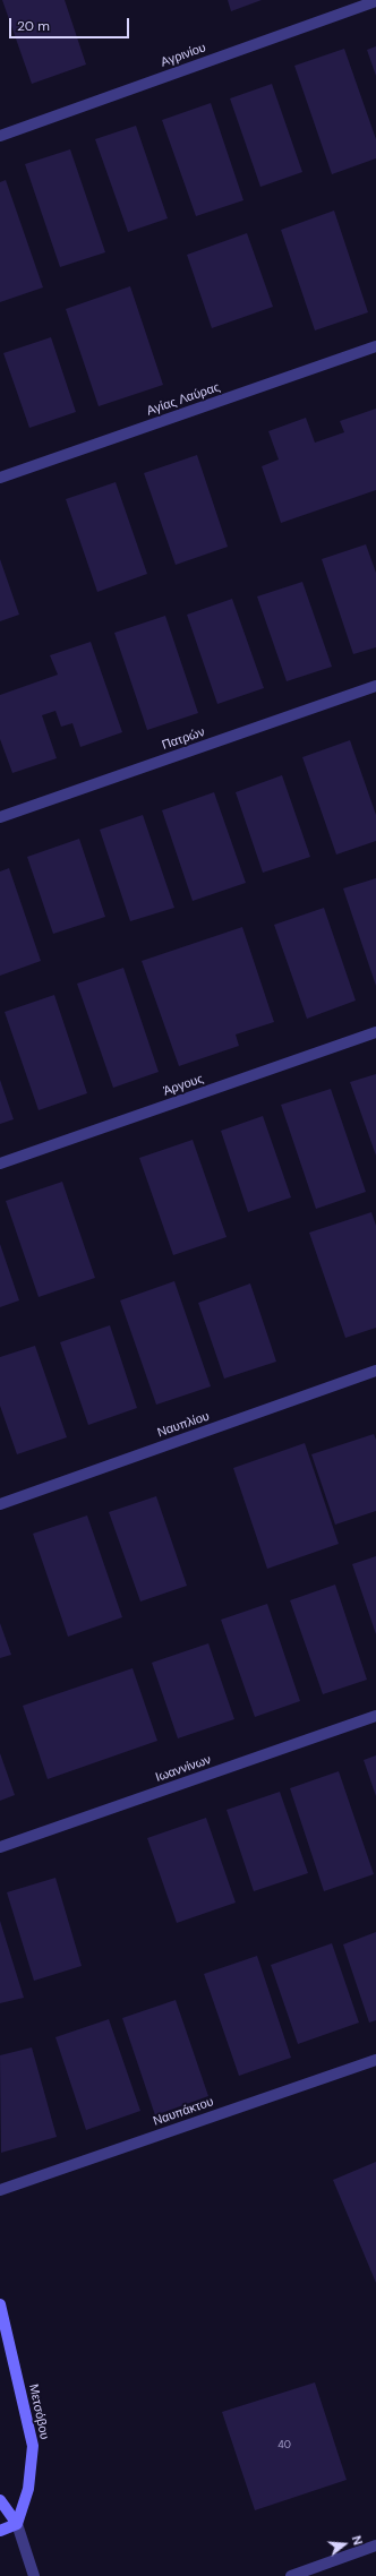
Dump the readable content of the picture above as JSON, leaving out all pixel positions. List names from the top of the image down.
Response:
{
  "streets": {
    "street": [
      "Αγρινίου",
      "Αγίας Λαύρας",
      "Πατρών",
      "Άργους",
      "Ναυπλίου",
      "Ιωαννίνων",
      "Ναυπάκτου",
      "Μετσόβου"
    ]
  },
  "house_numbers": ["40"],
  "scale_bar": "20 m",
  "north": "right"
}
